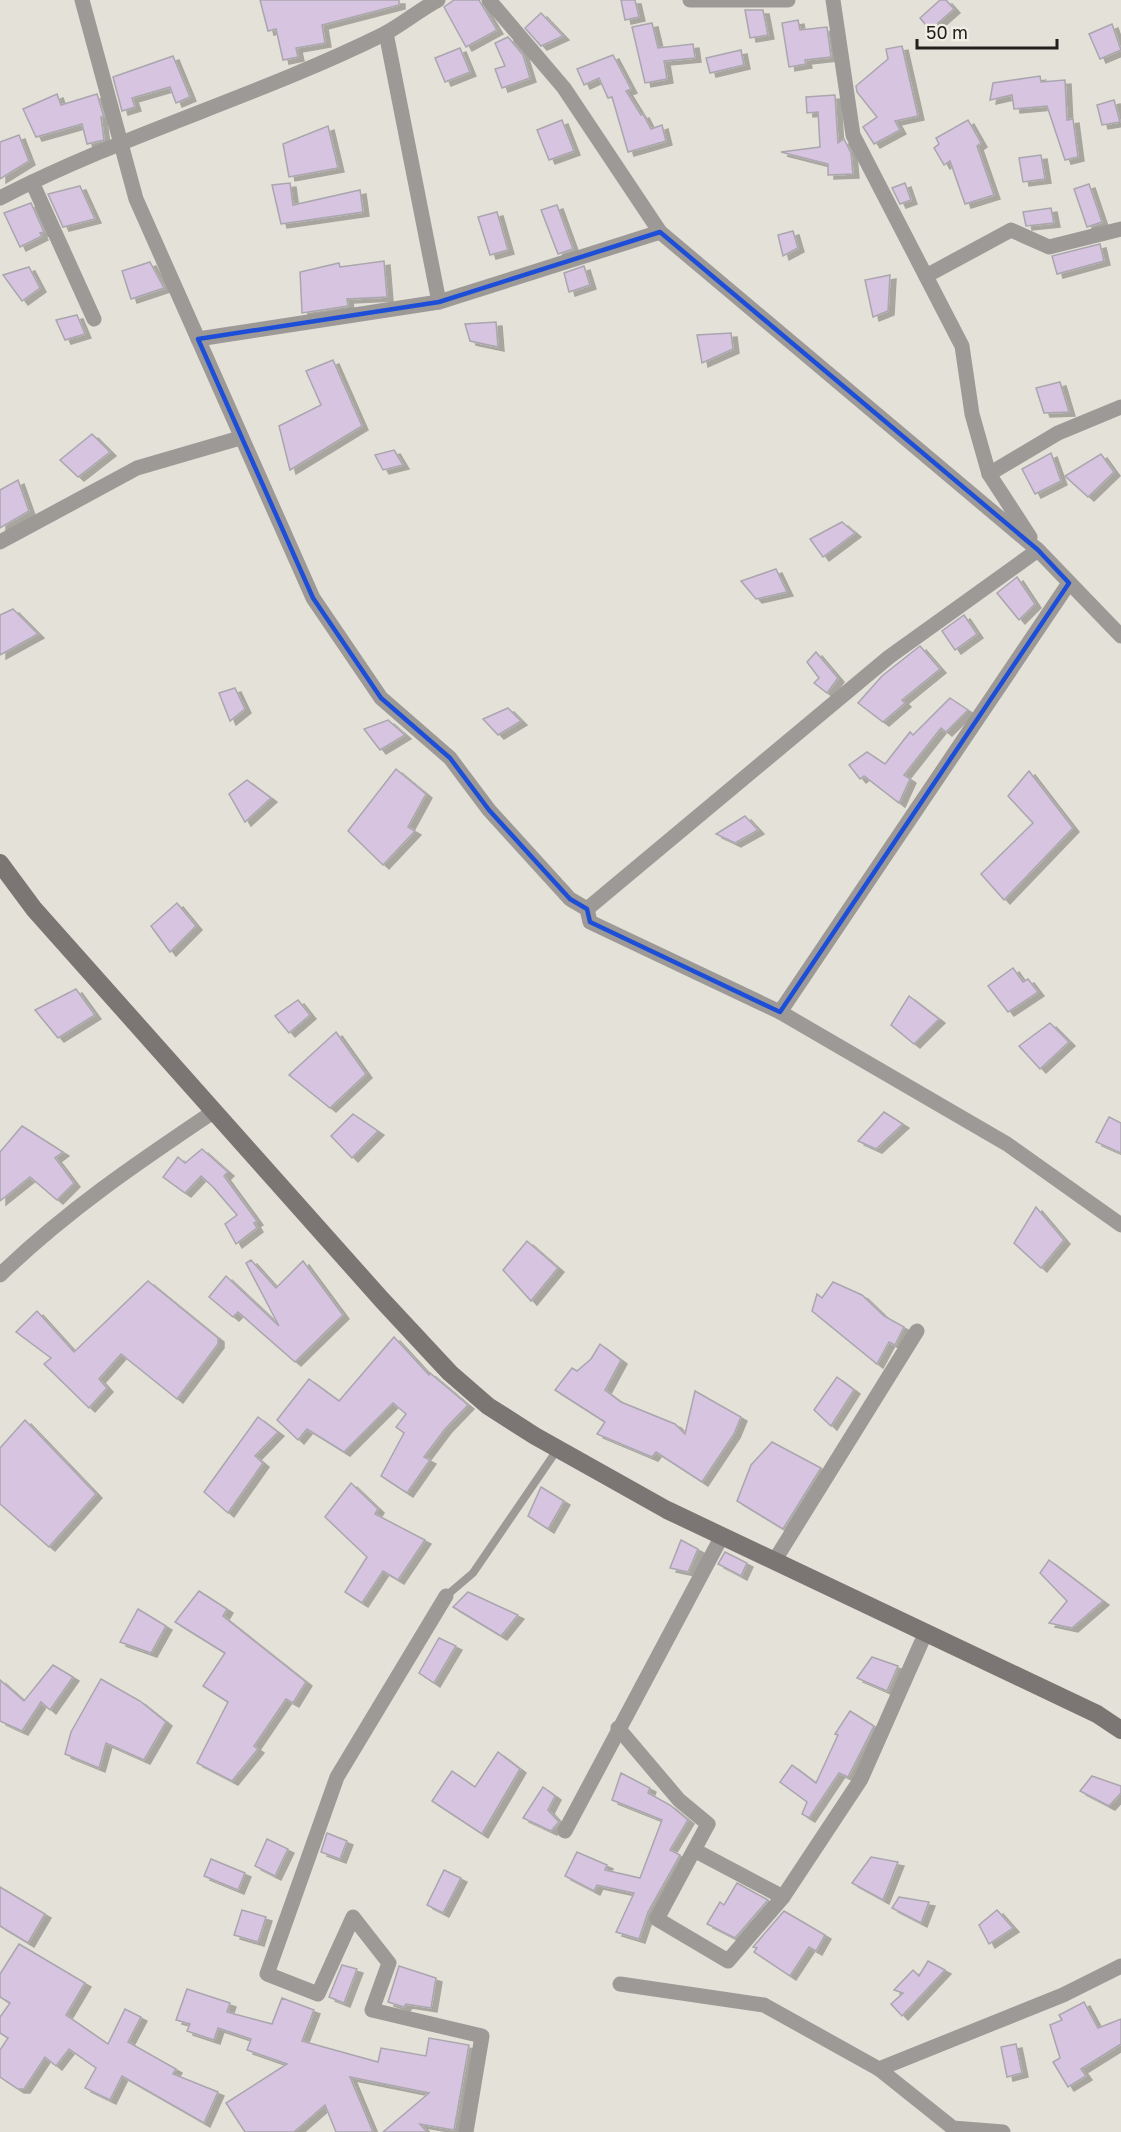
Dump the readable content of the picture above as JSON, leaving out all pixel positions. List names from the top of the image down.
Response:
{
  "scale_bar": "50 m"
}
